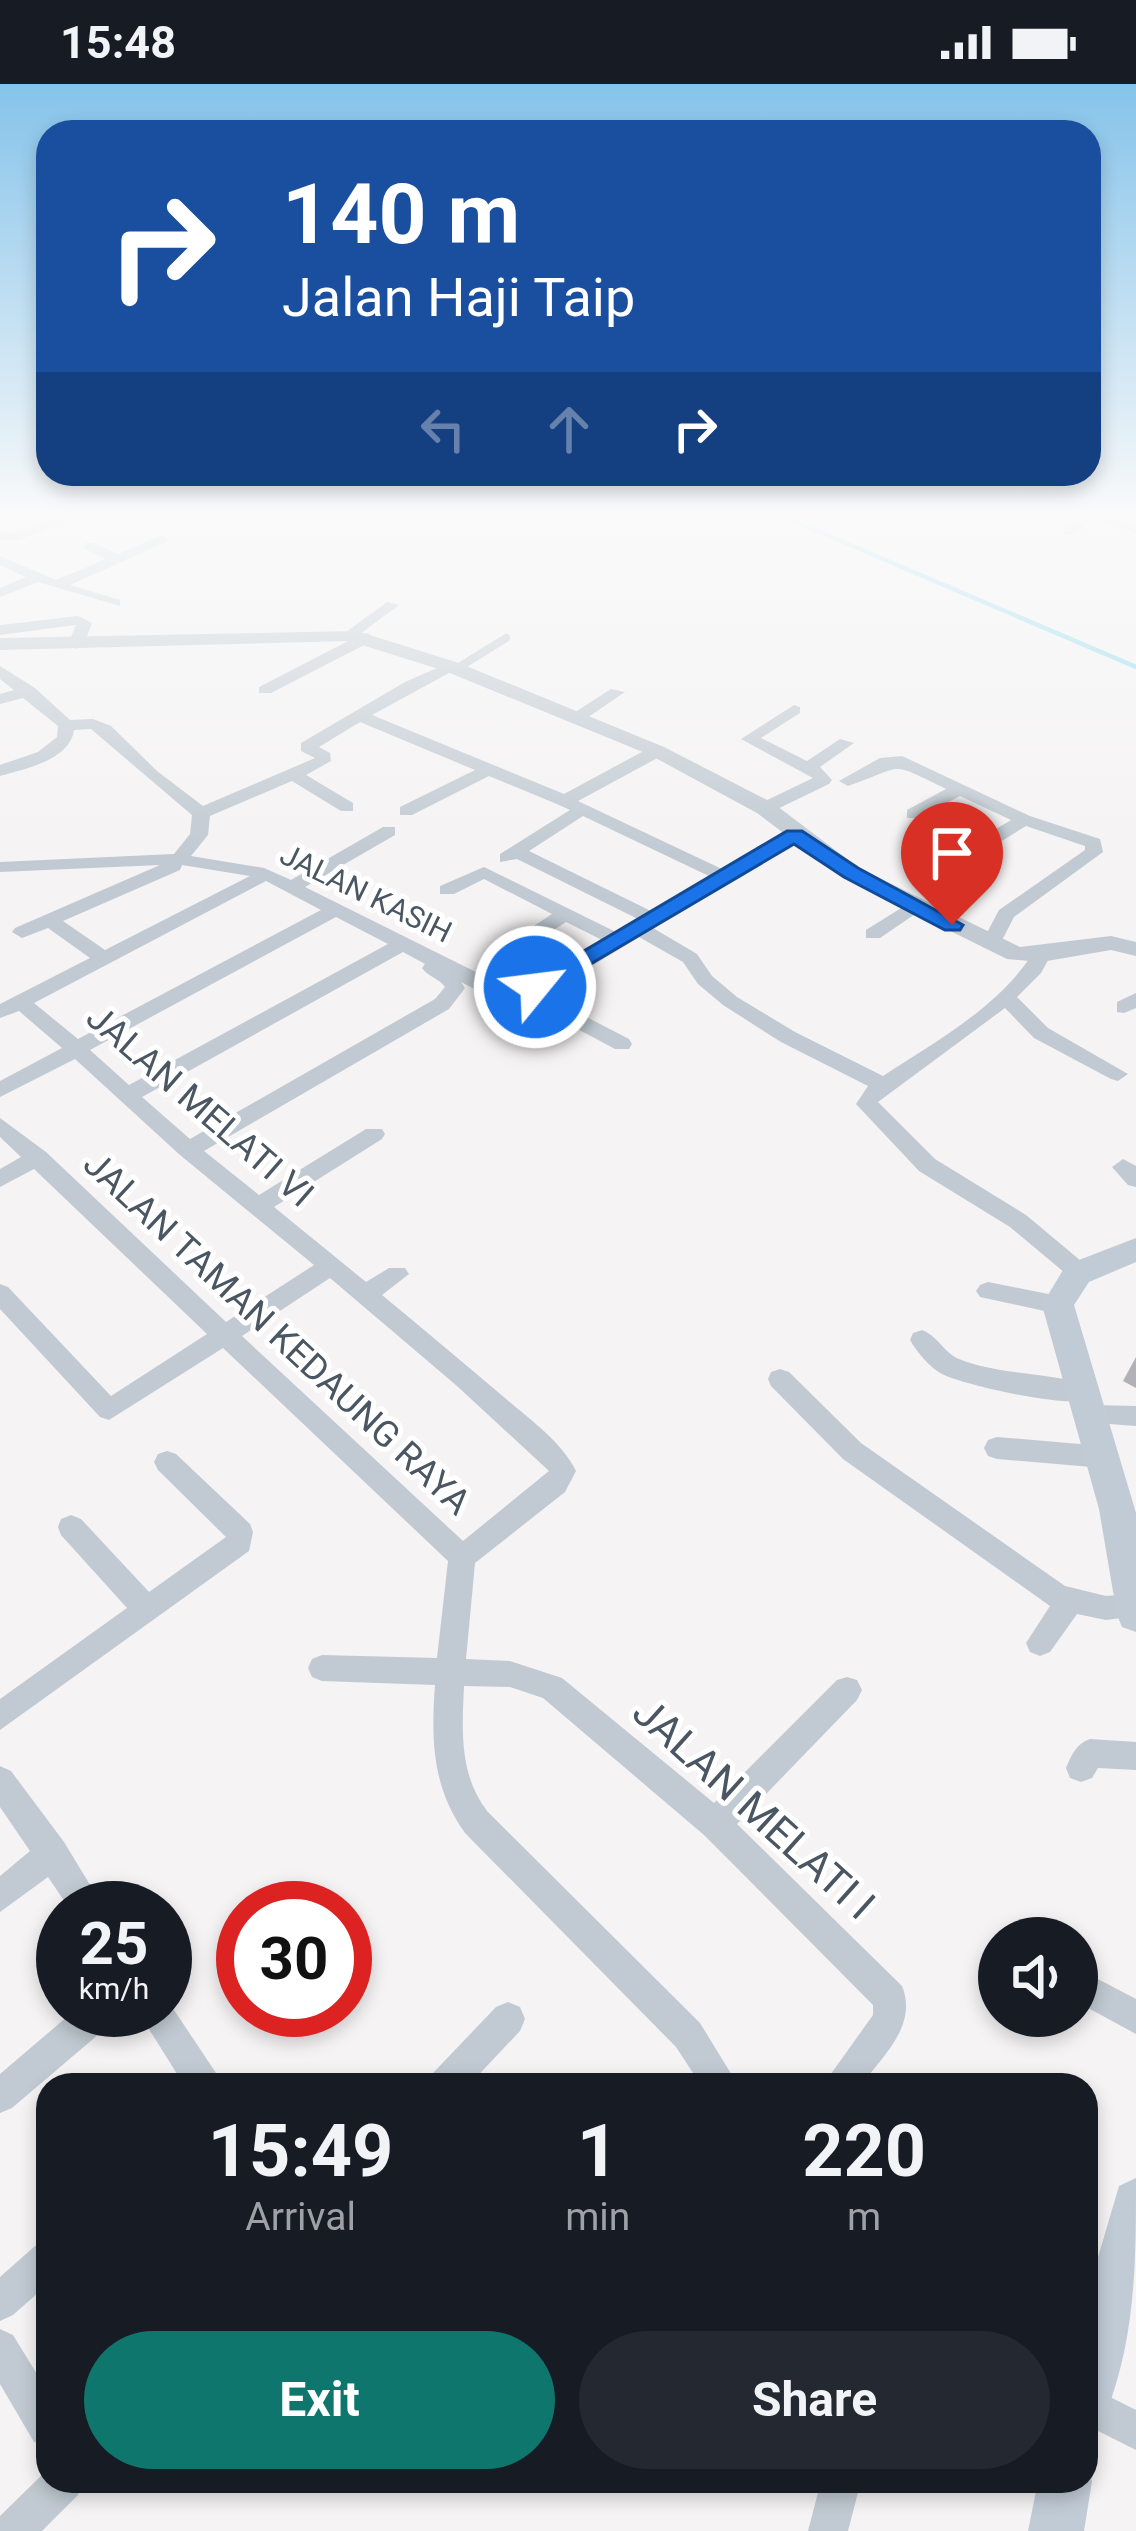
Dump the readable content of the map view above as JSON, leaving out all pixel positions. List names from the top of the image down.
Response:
{
  "streets": {
    "street": [
      "JALAN KASIH",
      "JALAN MELATI VI",
      "JALAN TAMAN KEDAUNG RAYA",
      "JALAN MELATI I"
    ]
  },
  "crossings": [
    ["JALAN MELATI VI", "JALAN TAMAN KEDAUNG RAYA"],
    ["JALAN TAMAN KEDAUNG RAYA", "JALAN MELATI I"]
  ],
  "page": {
    "status": "15:48",
    "turn": ["140 m", "Jalan Haji Taip"],
    "speed": "25 km/h",
    "limit": "30",
    "eta": [
      "15:49",
      "Arrival",
      "1",
      "min",
      "220",
      "m"
    ],
    "buttons": ["Exit", "Share"]
  }
}
